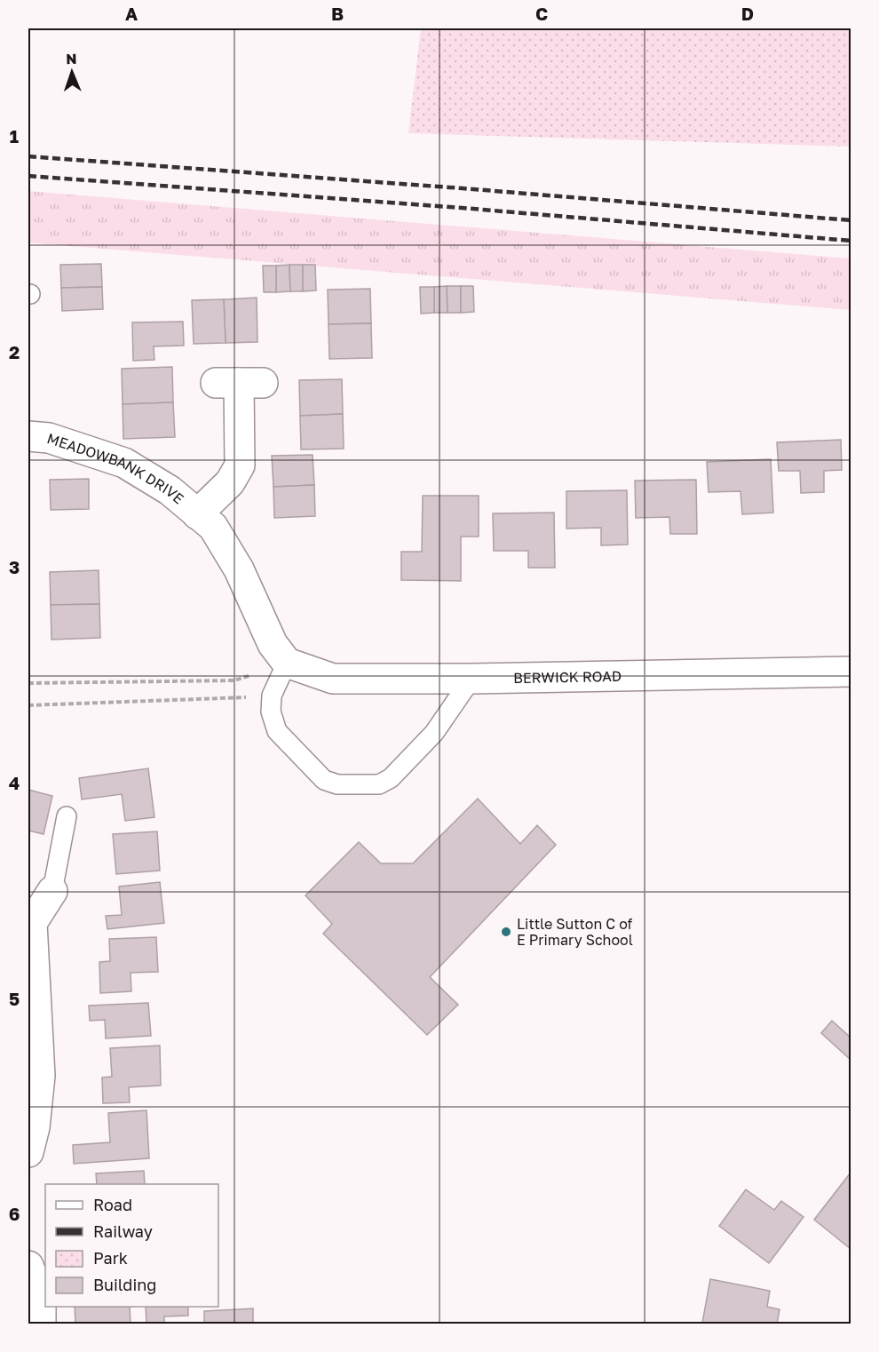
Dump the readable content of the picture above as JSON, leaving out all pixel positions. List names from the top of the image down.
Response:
{
  "streets": {
    "street": ["MEADOWBANK DRIVE", "BERWICK ROAD"]
  },
  "crossings": [
    ["MEADOWBANK DRIVE", "BERWICK ROAD"]
  ],
  "places": ["Little Sutton C of E Primary School"],
  "legend": [
    "Road",
    "Railway",
    "Park",
    "Building"
  ],
  "north": "top",
  "grid": {
    "columns": [
      "A",
      "B",
      "C",
      "D"
    ],
    "rows": [
      "1",
      "2",
      "3",
      "4",
      "5",
      "6"
    ]
  }
}
